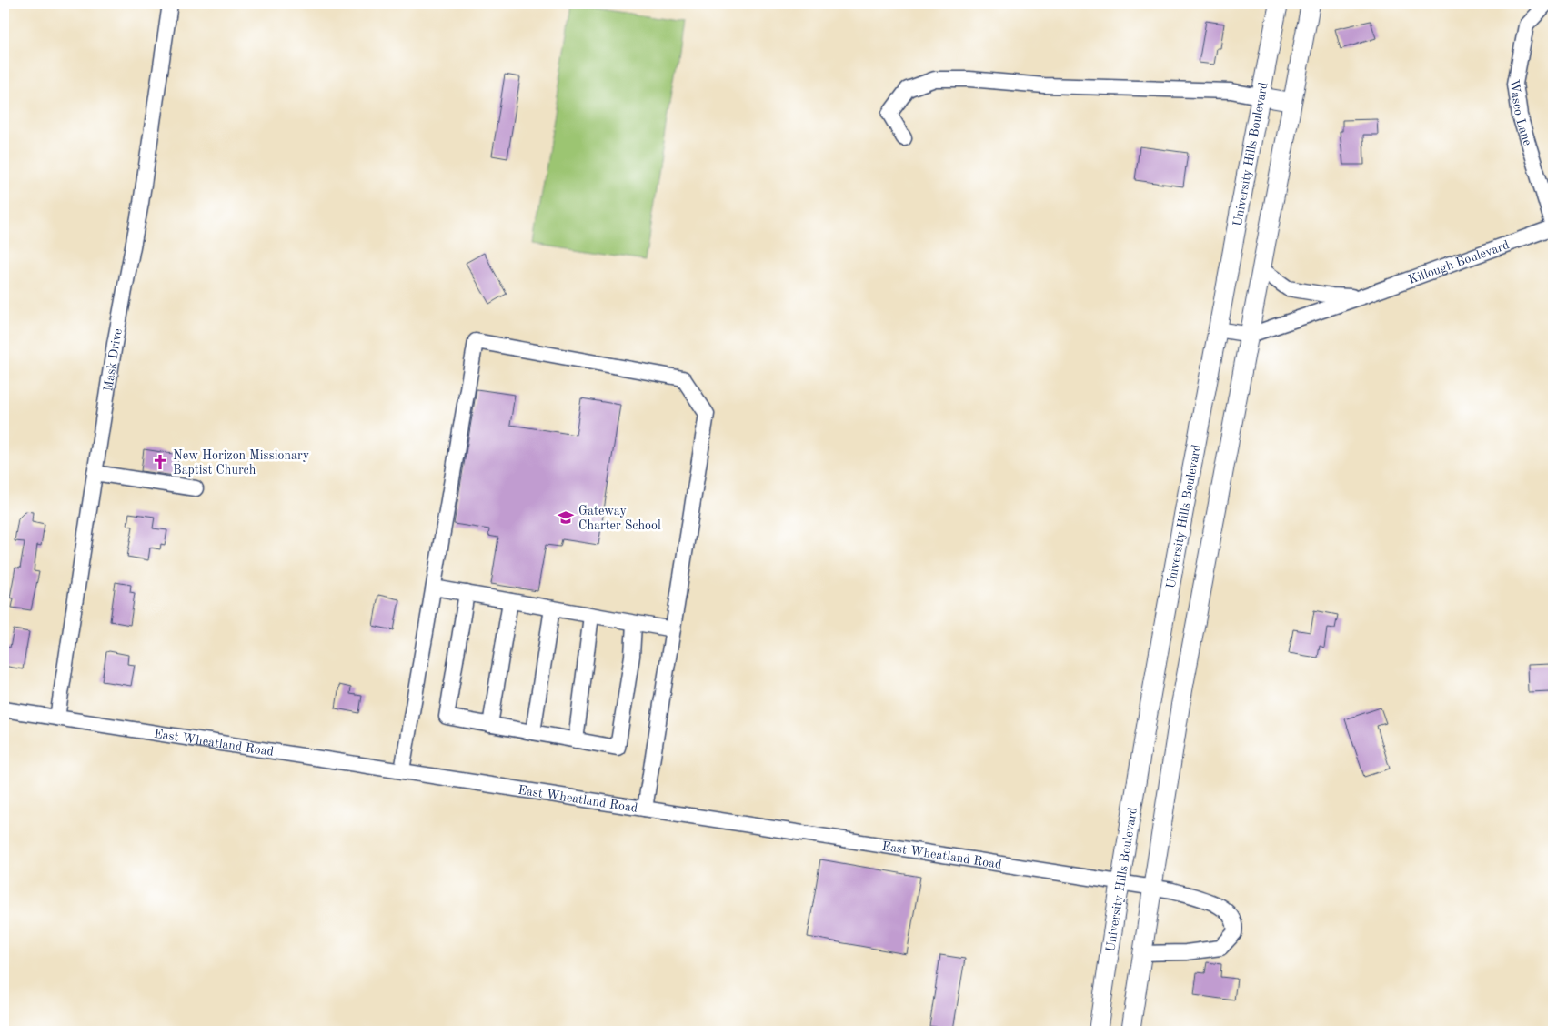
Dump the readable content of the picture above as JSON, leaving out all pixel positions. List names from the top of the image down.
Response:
{
  "streets": {
    "main road": ["University Hills Boulevard"],
    "street": [
      "Wasco Lane",
      "Killough Boulevard",
      "Mask Drive",
      "East Wheatland Road"
    ]
  },
  "crossings": [
    ["Wasco Lane", "Killough Boulevard"],
    ["University Hills Boulevard", "Killough Boulevard"],
    ["University Hills Boulevard", "East Wheatland Road"],
    ["Mask Drive", "East Wheatland Road"]
  ],
  "places": {
    "church": ["New Horizon Missionary Baptist Church"],
    "school or university": ["Gateway Charter School"]
  }
}
